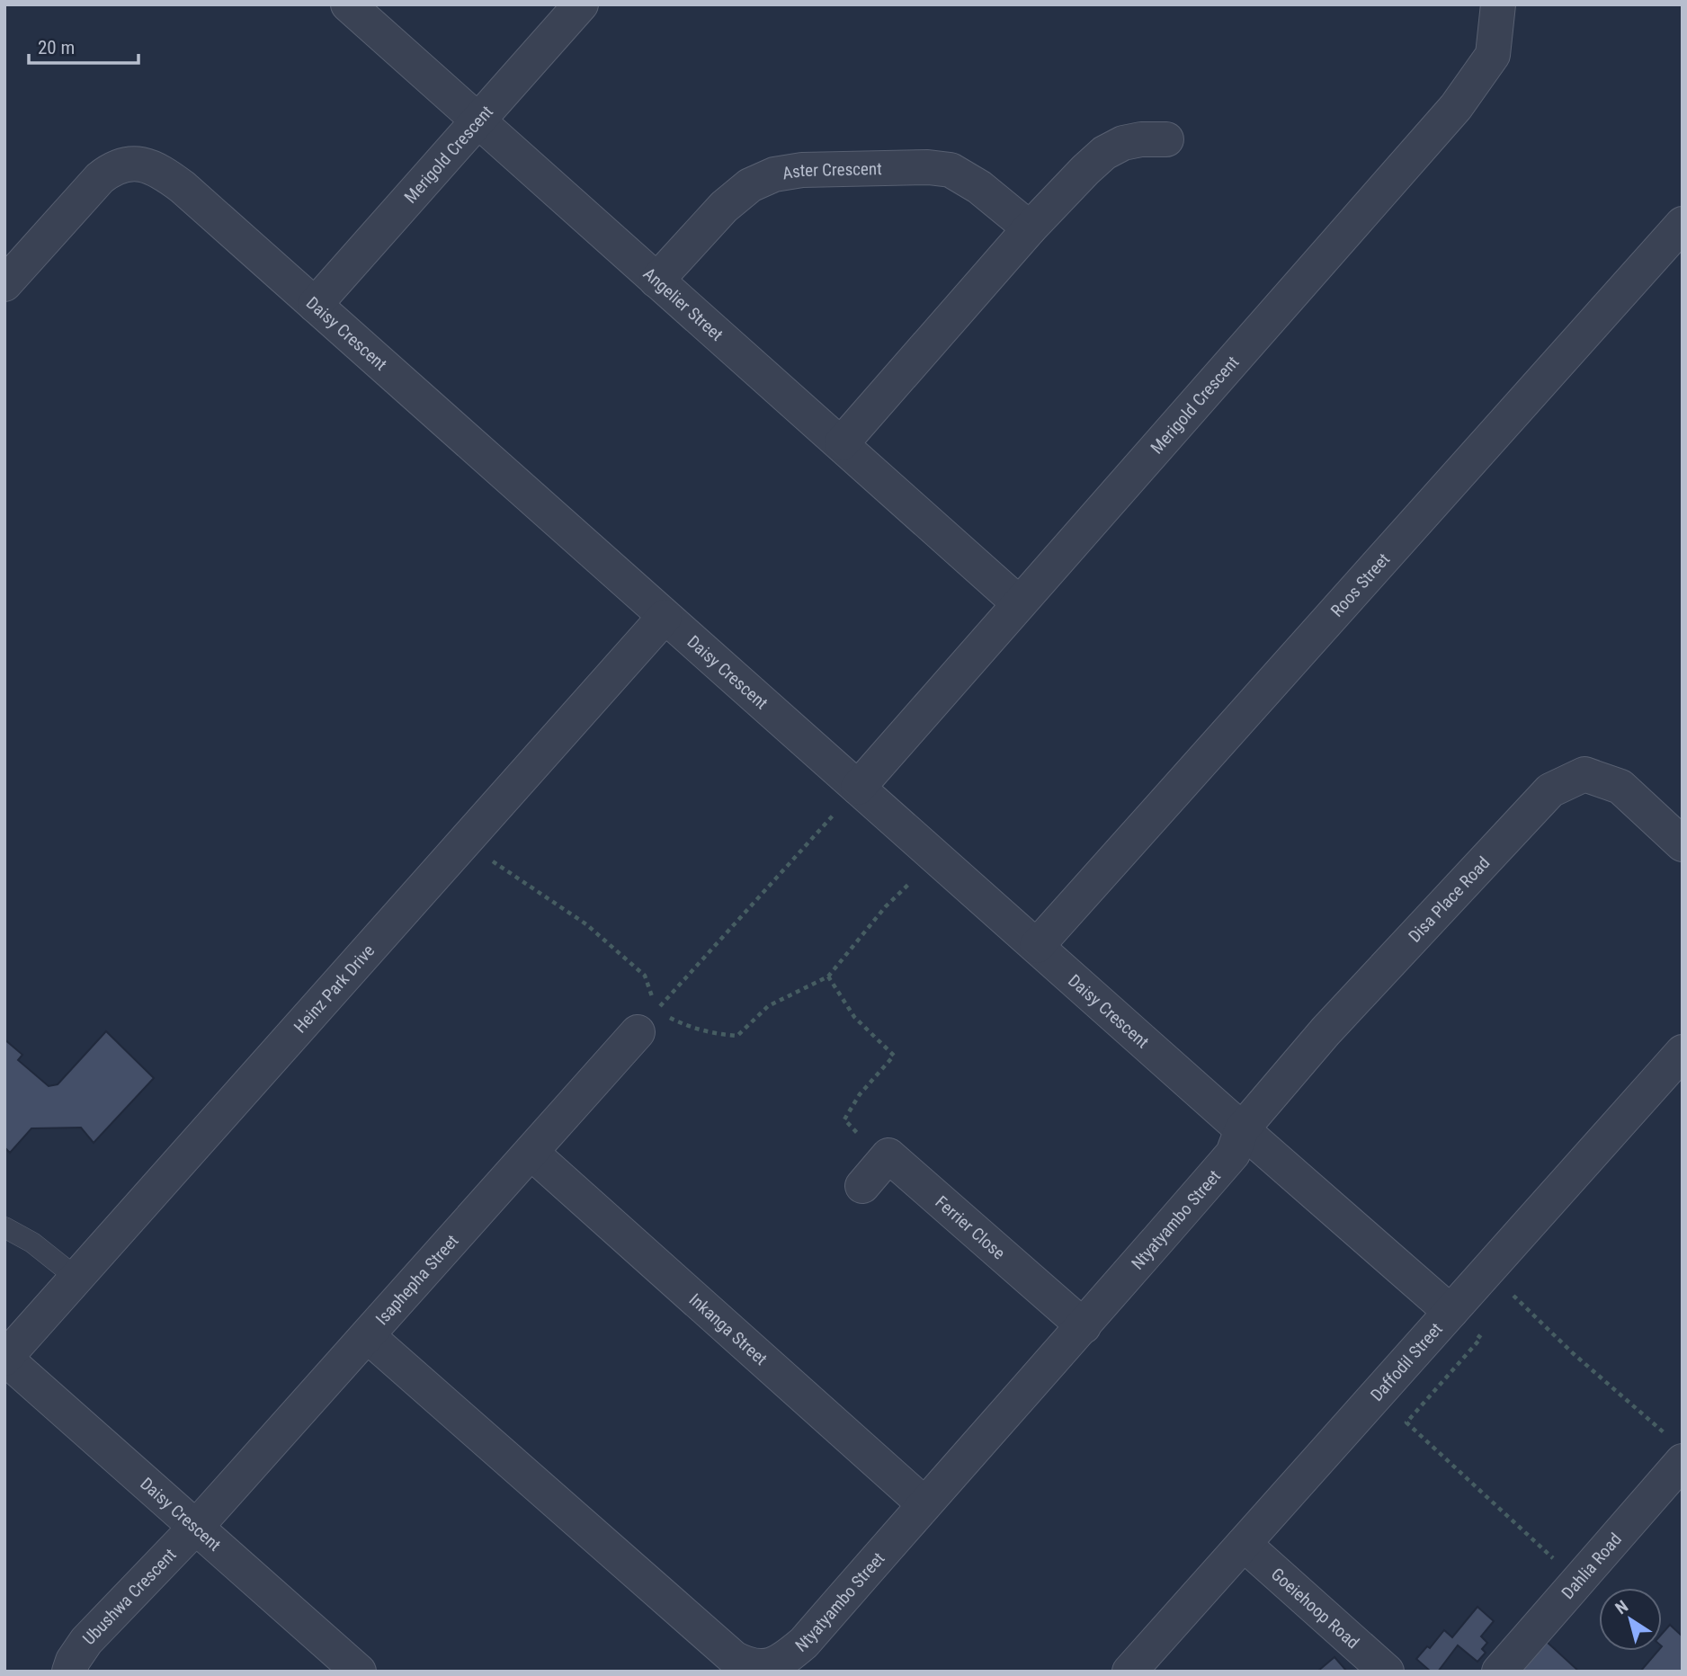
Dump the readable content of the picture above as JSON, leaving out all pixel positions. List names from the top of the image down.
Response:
{
  "streets": {
    "street": [
      "Merigold Crescent",
      "Aster Crescent",
      "Angelier Street",
      "Daisy Crescent",
      "Roos Street",
      "Disa Place Road",
      "Heinz Park Drive",
      "Ntyatyambo Street",
      "Ferrier Close",
      "Isaphepha Street",
      "Inkanga Street",
      "Daffodil Street",
      "Dahlia Road",
      "Ubushwa Crescent",
      "Goeiehoop Road"
    ]
  },
  "crossings": [
    ["Merigold Crescent", "Angelier Street"],
    ["Merigold Crescent", "Daisy Crescent"],
    ["Aster Crescent", "Angelier Street"],
    ["Daisy Crescent", "Roos Street"],
    ["Daisy Crescent", "Disa Place Road"],
    ["Daisy Crescent", "Heinz Park Drive"],
    ["Daisy Crescent", "Ntyatyambo Street"],
    ["Daisy Crescent", "Isaphepha Street"],
    ["Daisy Crescent", "Daffodil Street"],
    ["Daisy Crescent", "Ubushwa Crescent"],
    ["Disa Place Road", "Ntyatyambo Street"],
    ["Ntyatyambo Street", "Ferrier Close"],
    ["Ntyatyambo Street", "Isaphepha Street"],
    ["Ntyatyambo Street", "Inkanga Street"],
    ["Isaphepha Street", "Inkanga Street"],
    ["Isaphepha Street", "Ubushwa Crescent"],
    ["Daffodil Street", "Goeiehoop Road"]
  ],
  "scale_bar": "20 m",
  "north": "top left"
}
